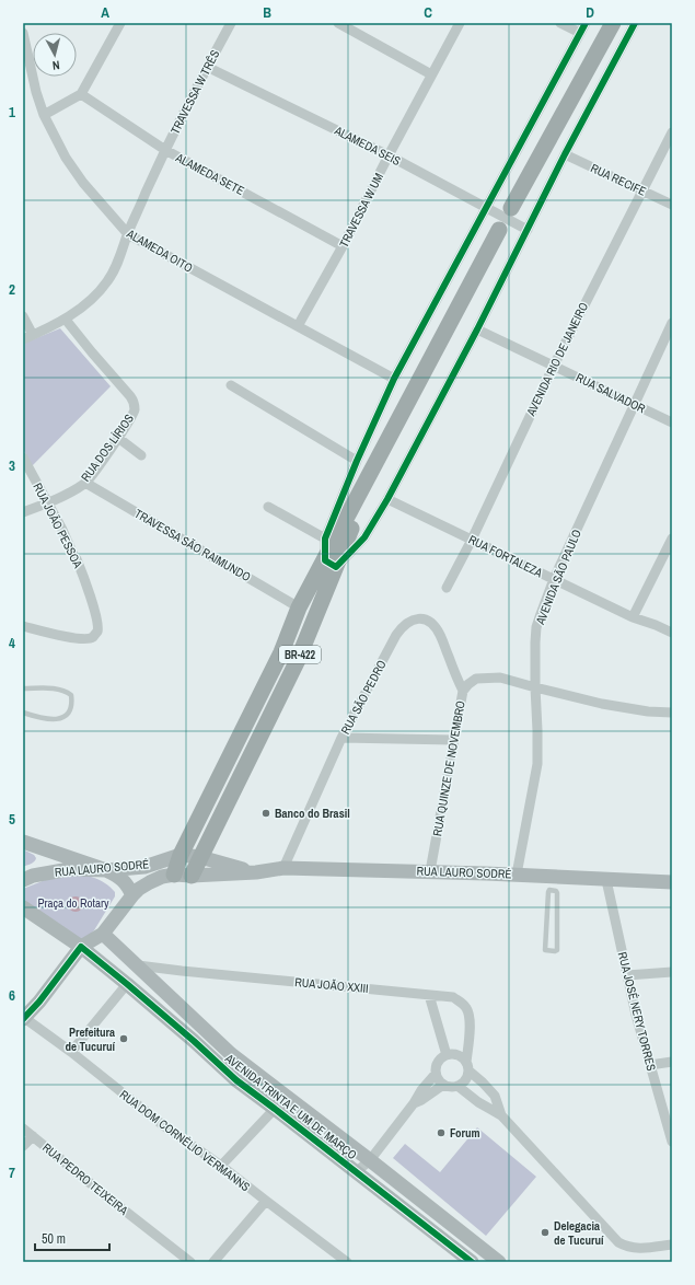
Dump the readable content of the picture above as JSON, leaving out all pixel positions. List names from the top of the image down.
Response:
{
  "streets": {
    "main road": ["BR-422"],
    "street": [
      "TRAVESSA W TRÊS",
      "ALAMEDA SEIS",
      "ALAMEDA SETE",
      "RUA RECIFE",
      "TRAVESSA W UM",
      "ALAMEDA OITO",
      "AVENIDA RIO DE JANEIRO",
      "RUA SALVADOR",
      "RUA DOS LÍRIOS",
      "RUA JOÃO PESSOA",
      "TRAVESSA SÃO RAIMUNDO",
      "RUA FORTALEZA",
      "AVENIDA SÃO PAULO",
      "RUA SÃO PEDRO",
      "RUA QUINZE DE NOVEMBRO",
      "RUA LAURO SODRÉ",
      "RUA JOÃO XXIII",
      "RUA JOSÉ NERY TORRES",
      "AVENIDA TRINTA E UM DE MARÇO",
      "RUA DOM CORNÉLIO VERMANNS",
      "RUA PEDRO TEIXEIRA"
    ]
  },
  "crossings": [
    ["TRAVESSA W TRÊS", "ALAMEDA SEIS"],
    ["TRAVESSA W TRÊS", "ALAMEDA SETE"],
    ["TRAVESSA W TRÊS", "ALAMEDA OITO"],
    ["TRAVESSA W TRÊS", "RUA DOS LÍRIOS"],
    ["ALAMEDA SEIS", "TRAVESSA W UM"],
    ["ALAMEDA SETE", "TRAVESSA W UM"],
    ["RUA RECIFE", "AVENIDA RIO DE JANEIRO"],
    ["TRAVESSA W UM", "ALAMEDA OITO"],
    ["AVENIDA RIO DE JANEIRO", "RUA SALVADOR"],
    ["AVENIDA RIO DE JANEIRO", "RUA FORTALEZA"],
    ["RUA SALVADOR", "AVENIDA SÃO PAULO"],
    ["RUA DOS LÍRIOS", "RUA JOÃO PESSOA"],
    ["RUA DOS LÍRIOS", "TRAVESSA SÃO RAIMUNDO"],
    ["TRAVESSA SÃO RAIMUNDO", "BR-422"],
    ["RUA FORTALEZA", "AVENIDA SÃO PAULO"],
    ["AVENIDA SÃO PAULO", "RUA QUINZE DE NOVEMBRO"],
    ["AVENIDA SÃO PAULO", "RUA LAURO SODRÉ"],
    ["BR-422", "RUA LAURO SODRÉ"],
    ["RUA SÃO PEDRO", "RUA QUINZE DE NOVEMBRO"],
    ["RUA SÃO PEDRO", "RUA LAURO SODRÉ"],
    ["RUA QUINZE DE NOVEMBRO", "RUA LAURO SODRÉ"],
    ["RUA LAURO SODRÉ", "RUA JOSÉ NERY TORRES"],
    ["RUA JOÃO XXIII", "AVENIDA TRINTA E UM DE MARÇO"]
  ],
  "parks": ["Praça do Rotary"],
  "places": [
    "Banco do Brasil",
    "Prefeitura de Tucuruí",
    "Forum",
    "Delegacia de Tucuruí"
  ],
  "scale_bar": "50 m",
  "north": "bottom",
  "grid": {
    "columns": [
      "A",
      "B",
      "C",
      "D"
    ],
    "rows": [
      "1",
      "2",
      "3",
      "4",
      "5",
      "6",
      "7"
    ]
  }
}
